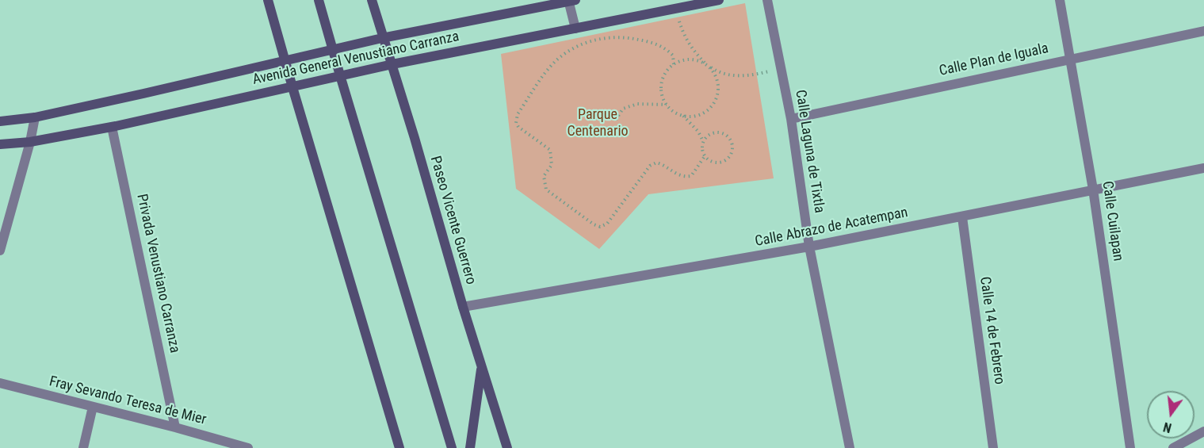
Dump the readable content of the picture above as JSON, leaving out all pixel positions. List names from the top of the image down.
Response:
{
  "streets": {
    "main road": ["Avenida General Venustiano Carranza", "Paseo Vicente Guerrero"],
    "street": [
      "Calle Plan de Iguala",
      "Calle Laguna de Tixtla",
      "Calle Cuilapan",
      "Calle Abrazo de Acatempan",
      "Privada Venustiano Carranza",
      "Calle 14 de Febrero",
      "Fray Sevando Teresa de Mier"
    ]
  },
  "crossings": [
    ["Avenida General Venustiano Carranza", "Paseo Vicente Guerrero"],
    ["Avenida General Venustiano Carranza", "Privada Venustiano Carranza"],
    ["Calle Plan de Iguala", "Calle Laguna de Tixtla"],
    ["Calle Plan de Iguala", "Calle Cuilapan"],
    ["Calle Laguna de Tixtla", "Calle Abrazo de Acatempan"],
    ["Paseo Vicente Guerrero", "Calle Abrazo de Acatempan"],
    ["Calle Cuilapan", "Calle Abrazo de Acatempan"],
    ["Calle Abrazo de Acatempan", "Calle 14 de Febrero"],
    ["Privada Venustiano Carranza", "Fray Sevando Teresa de Mier"]
  ],
  "parks": ["Parque Centenario"],
  "north": "bottom"
}
